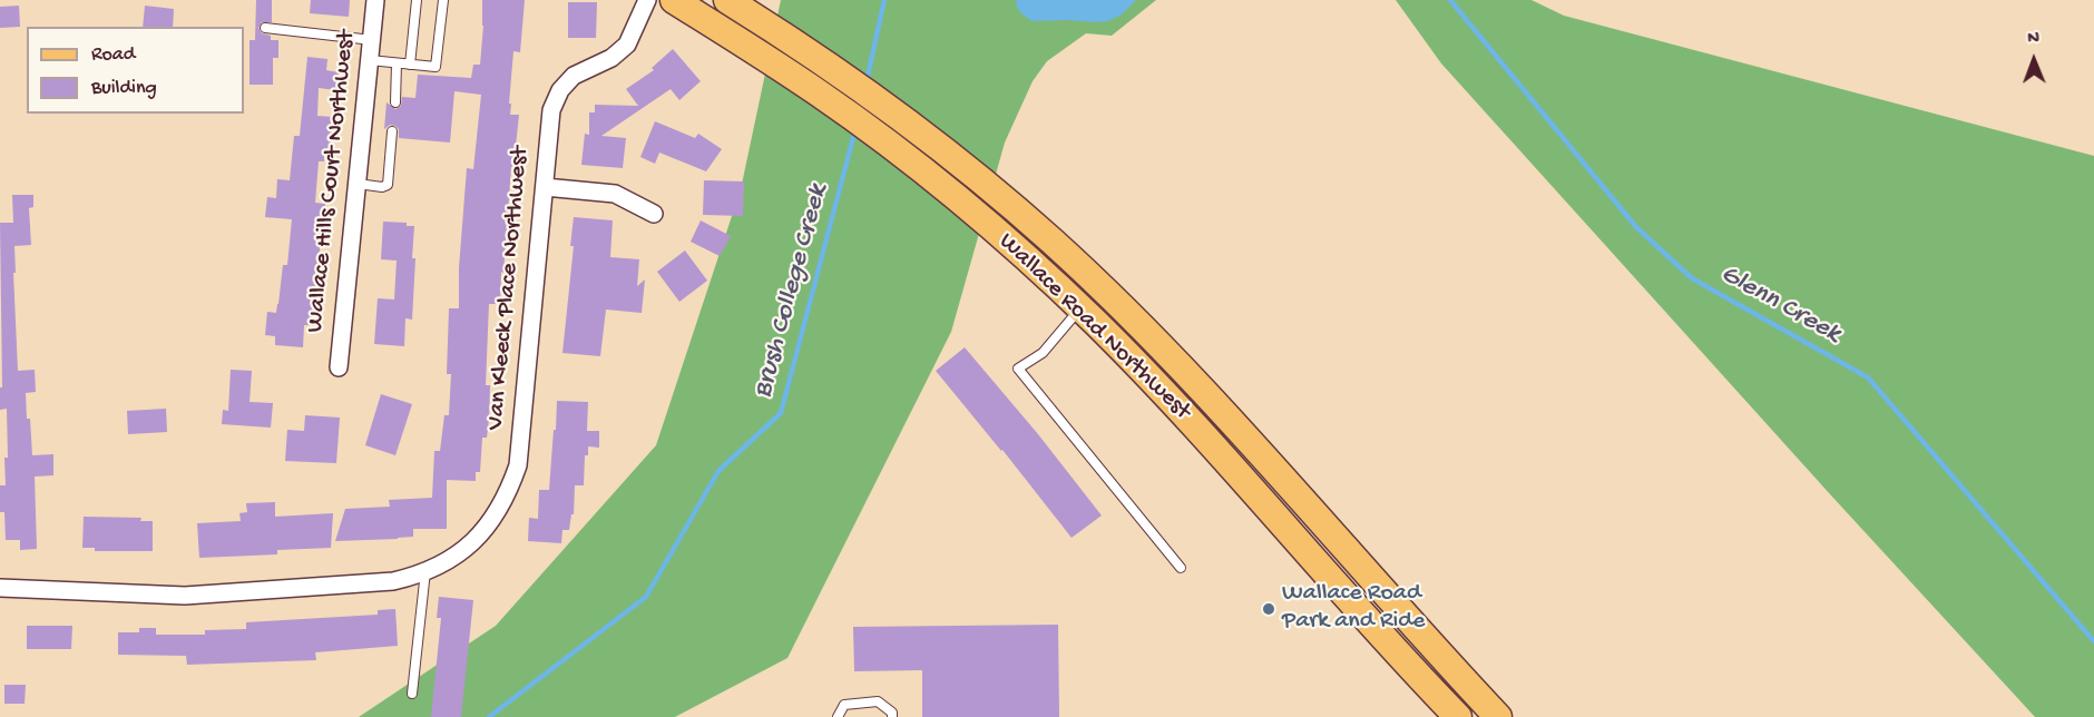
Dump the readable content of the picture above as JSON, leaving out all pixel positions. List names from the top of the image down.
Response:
{
  "streets": {
    "main road": ["Wallace Road Northwest"],
    "street": ["Wallace Hills Court Northwest", "Van Kleeck Place Northwest"]
  },
  "water": ["Brush College Creek", "Glenn Creek"],
  "places": ["Wallace Road Park and Ride"],
  "legend": ["Road", "Building"],
  "north": "top"
}
